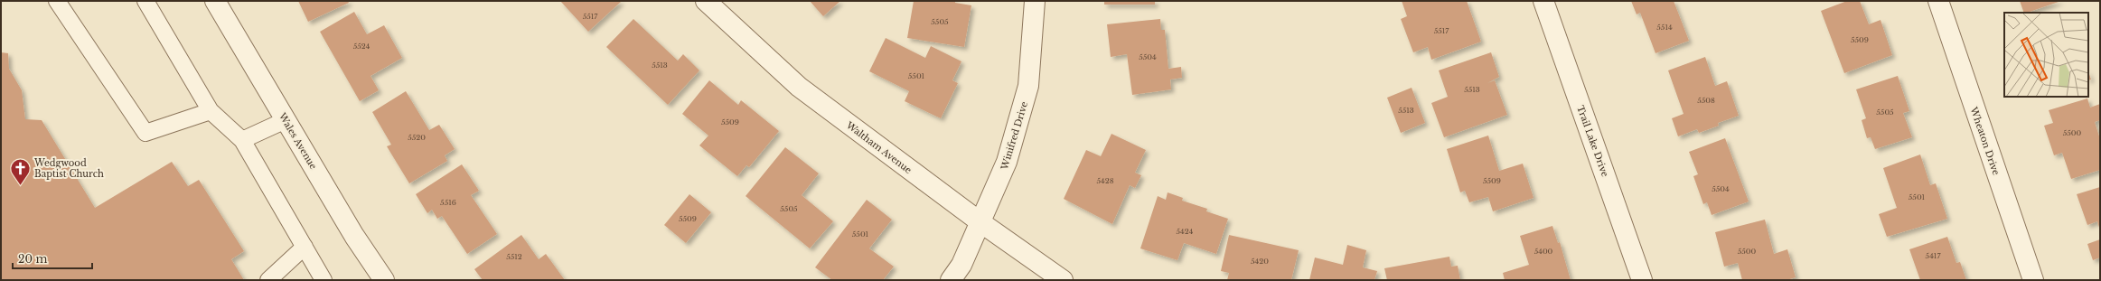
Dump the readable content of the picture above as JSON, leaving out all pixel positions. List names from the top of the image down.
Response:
{
  "streets": {
    "street": [
      "Winifred Drive",
      "Wales Avenue",
      "Trail Lake Drive",
      "Wheaton Drive",
      "Waltham Avenue"
    ]
  },
  "crossings": [
    ["Winifred Drive", "Waltham Avenue"]
  ],
  "places": {
    "church": ["Wedgwood Baptist Church"]
  },
  "house_numbers": [
    "5517",
    "5505",
    "5514",
    "5517",
    "5509",
    "5524",
    "5504",
    "5513",
    "5501",
    "5513",
    "5508",
    "5513",
    "5505",
    "5509",
    "5500",
    "5520",
    "5428",
    "5509",
    "5504",
    "5501",
    "5516",
    "5505",
    "5509",
    "5424",
    "5501",
    "5400",
    "5500",
    "5417",
    "5512",
    "5420"
  ],
  "scale_bar": "20 m"
}
